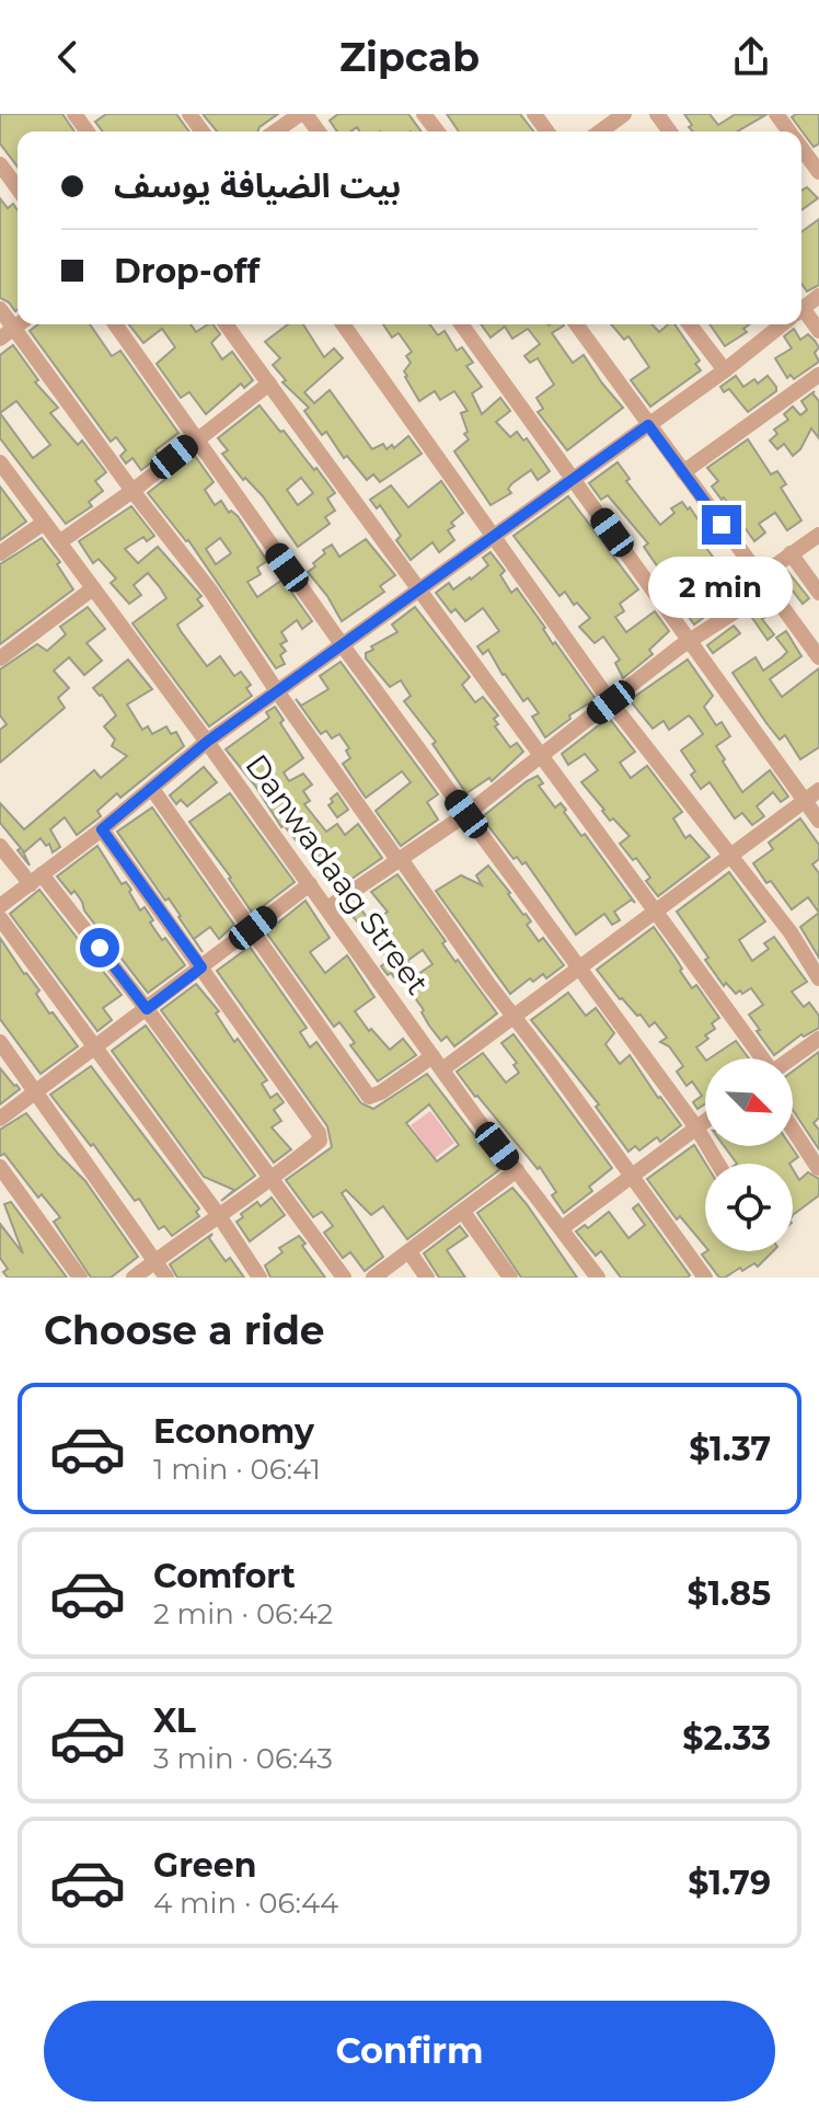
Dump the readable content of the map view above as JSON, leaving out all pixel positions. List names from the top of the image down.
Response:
{
  "streets": {
    "street": ["Danwadaag Street"]
  },
  "north": "bottom right",
  "page": {
    "header": "Zipcab",
    "banner": ["بيت الضيافة يوسف", "Drop-off"],
    "bubble": "2 min",
    "heading": "Choose a ride",
    "list": [
      {
        "name": "Economy",
        "note": "1 min · 06:41",
        "value": "$1.37"
      },
      {
        "name": "Comfort",
        "note": "2 min · 06:42",
        "value": "$1.85"
      },
      {
        "name": "XL",
        "note": "3 min · 06:43",
        "value": "$2.33"
      },
      {
        "name": "Green",
        "note": "4 min · 06:44",
        "value": "$1.79"
      }
    ],
    "buttons": "Confirm"
  }
}
